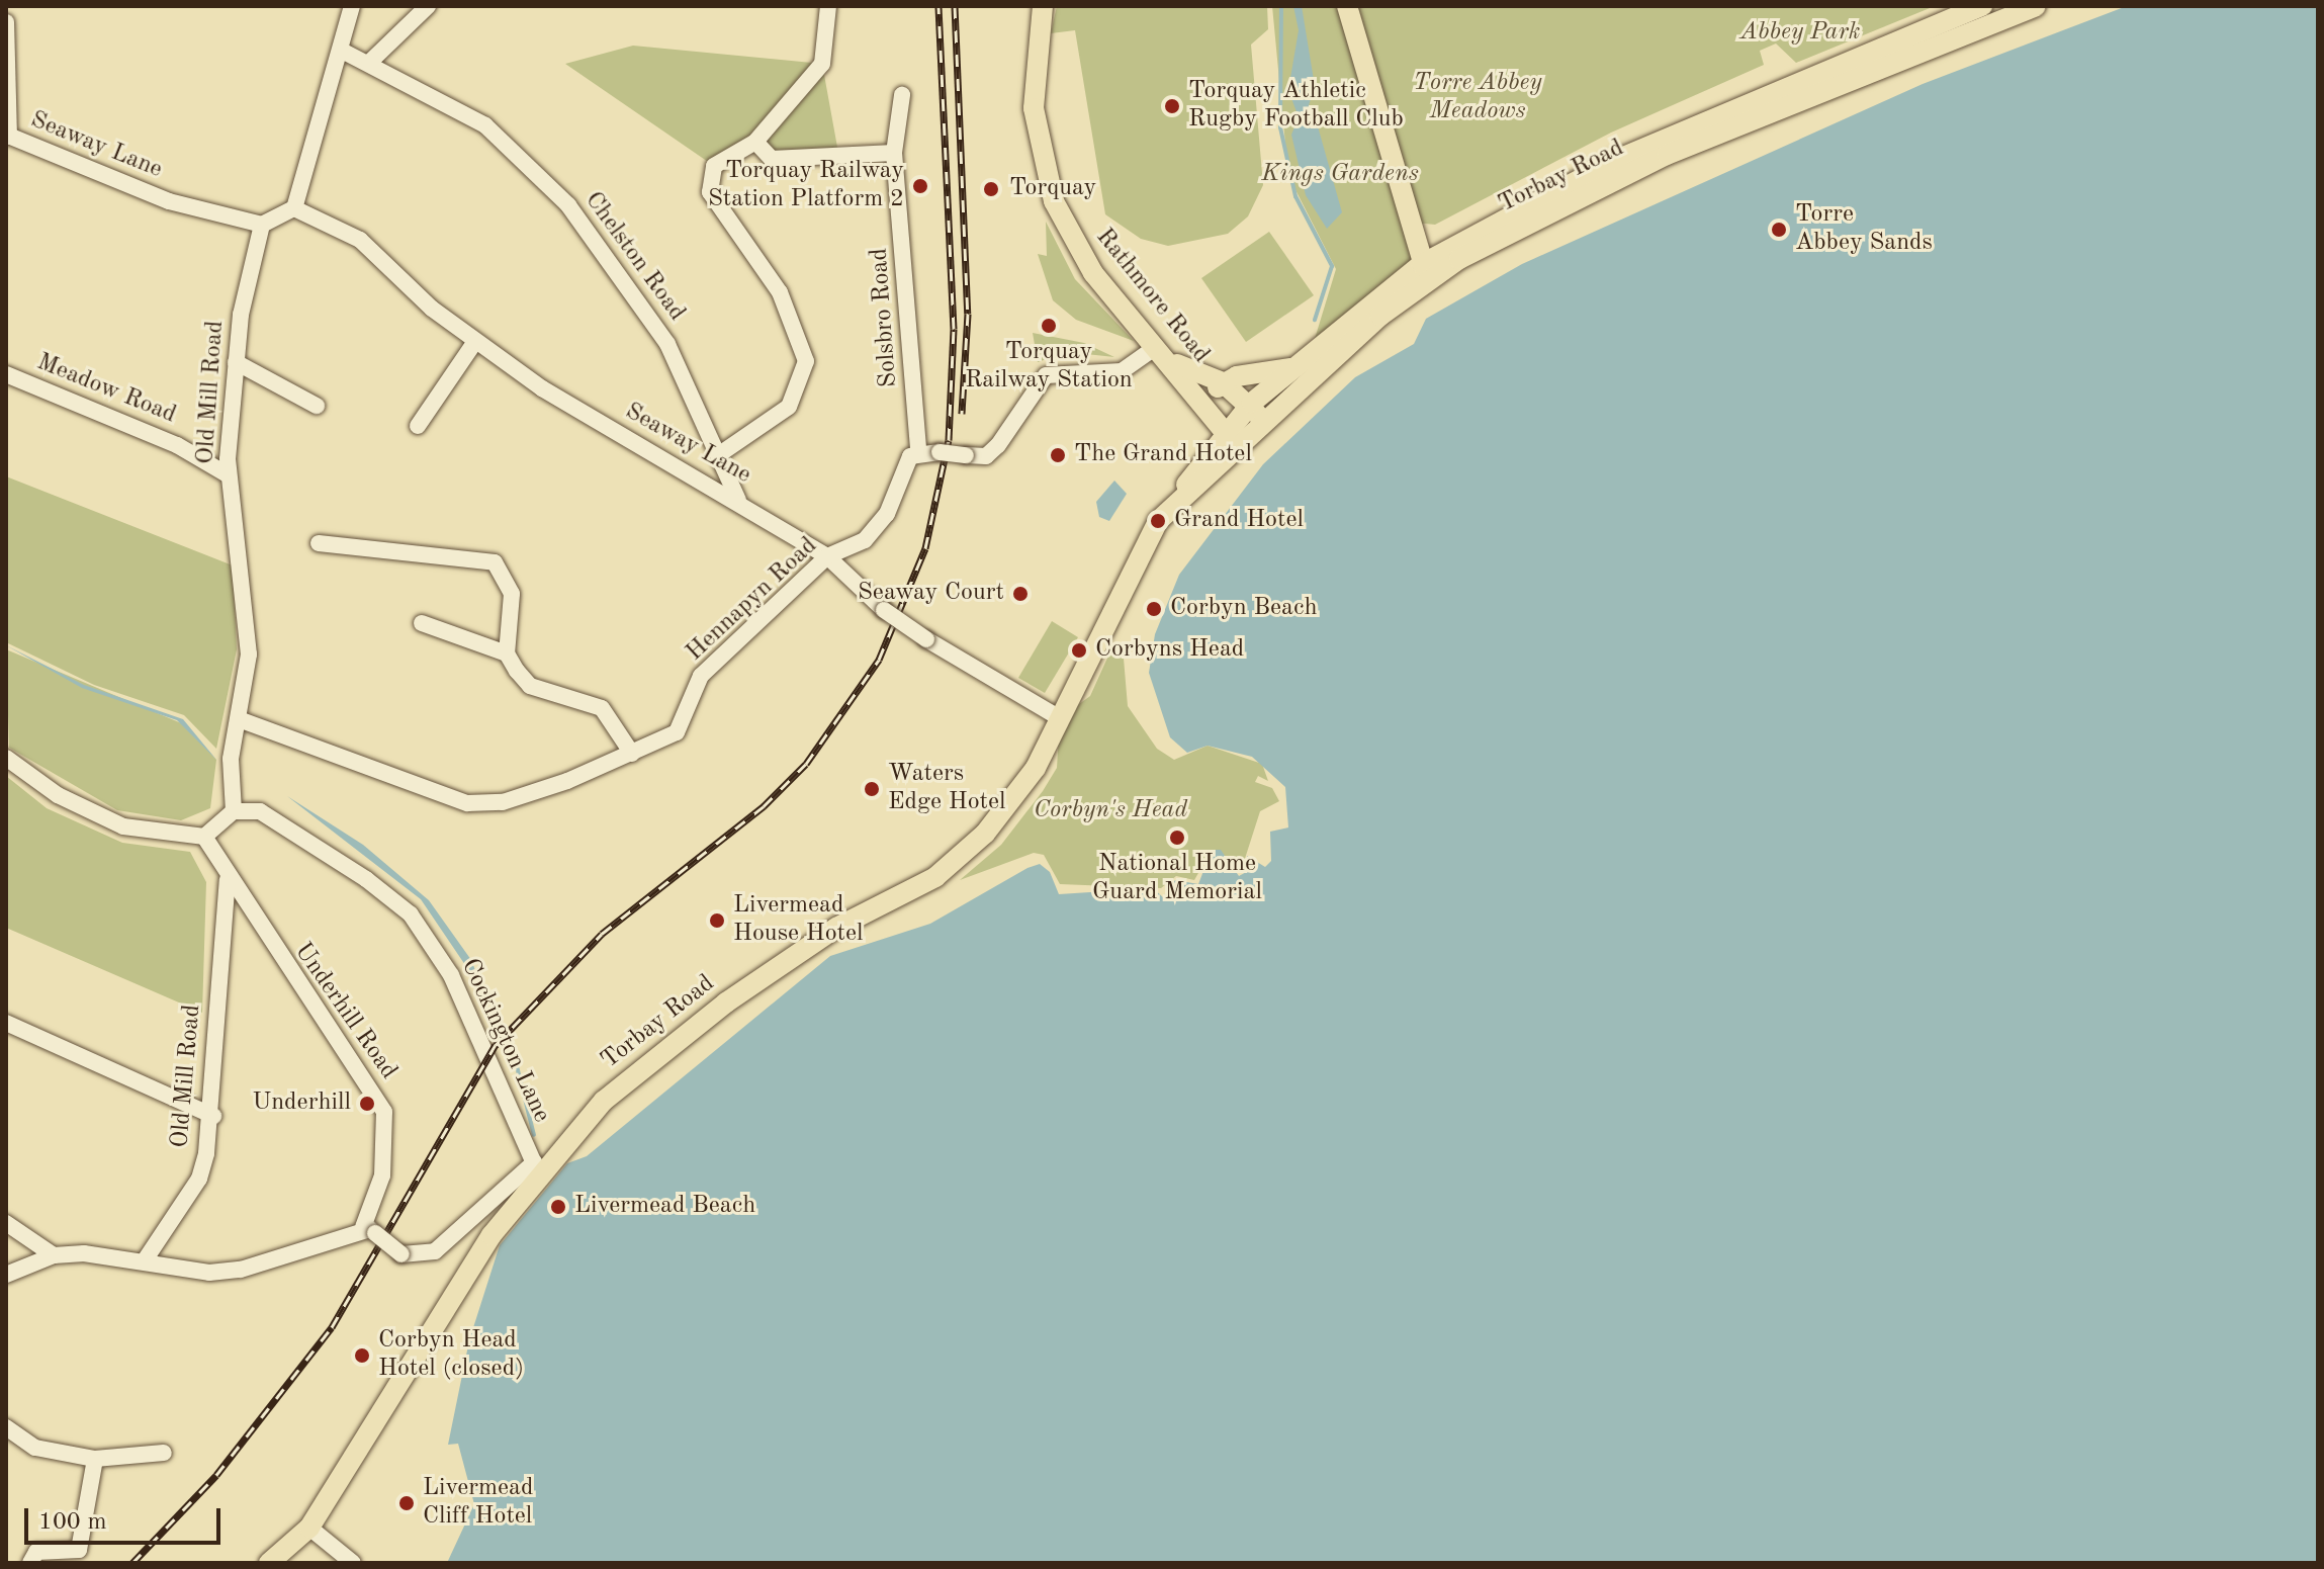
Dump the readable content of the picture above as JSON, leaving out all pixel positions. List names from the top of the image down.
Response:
{
  "streets": {
    "main road": ["Torbay Road", "Rathmore Road"],
    "street": [
      "Seaway Lane",
      "Chelston Road",
      "Solsbro Road",
      "Meadow Road",
      "Old Mill Road",
      "Hennapyn Road",
      "Underhill Road",
      "Cockington Lane"
    ]
  },
  "crossings": [
    ["Seaway Lane", "Torbay Road"],
    ["Seaway Lane", "Chelston Road"],
    ["Seaway Lane", "Old Mill Road"],
    ["Seaway Lane", "Hennapyn Road"],
    ["Torbay Road", "Rathmore Road"],
    ["Torbay Road", "Cockington Lane"],
    ["Solsbro Road", "Hennapyn Road"],
    ["Meadow Road", "Old Mill Road"],
    ["Old Mill Road", "Hennapyn Road"],
    ["Old Mill Road", "Underhill Road"],
    ["Old Mill Road", "Cockington Lane"]
  ],
  "parks": [
    "Abbey Park",
    "Torre Abbey Meadows",
    "Kings Gardens",
    "Corbyn's Head"
  ],
  "places": [
    "Torquay Athletic Rugby Football Club",
    "Torquay Railway Station Platform 2",
    "Torquay",
    "Torre Abbey Sands",
    "Torquay Railway Station",
    "The Grand Hotel",
    "Grand Hotel",
    "Seaway Court",
    "Corbyn Beach",
    "Corbyns Head",
    "Waters Edge Hotel",
    "National Home Guard Memorial",
    "Livermead House Hotel",
    "Underhill",
    "Livermead Beach",
    "Corbyn Head Hotel (closed)",
    "Livermead Cliff Hotel"
  ],
  "scale_bar": "100 m"
}
